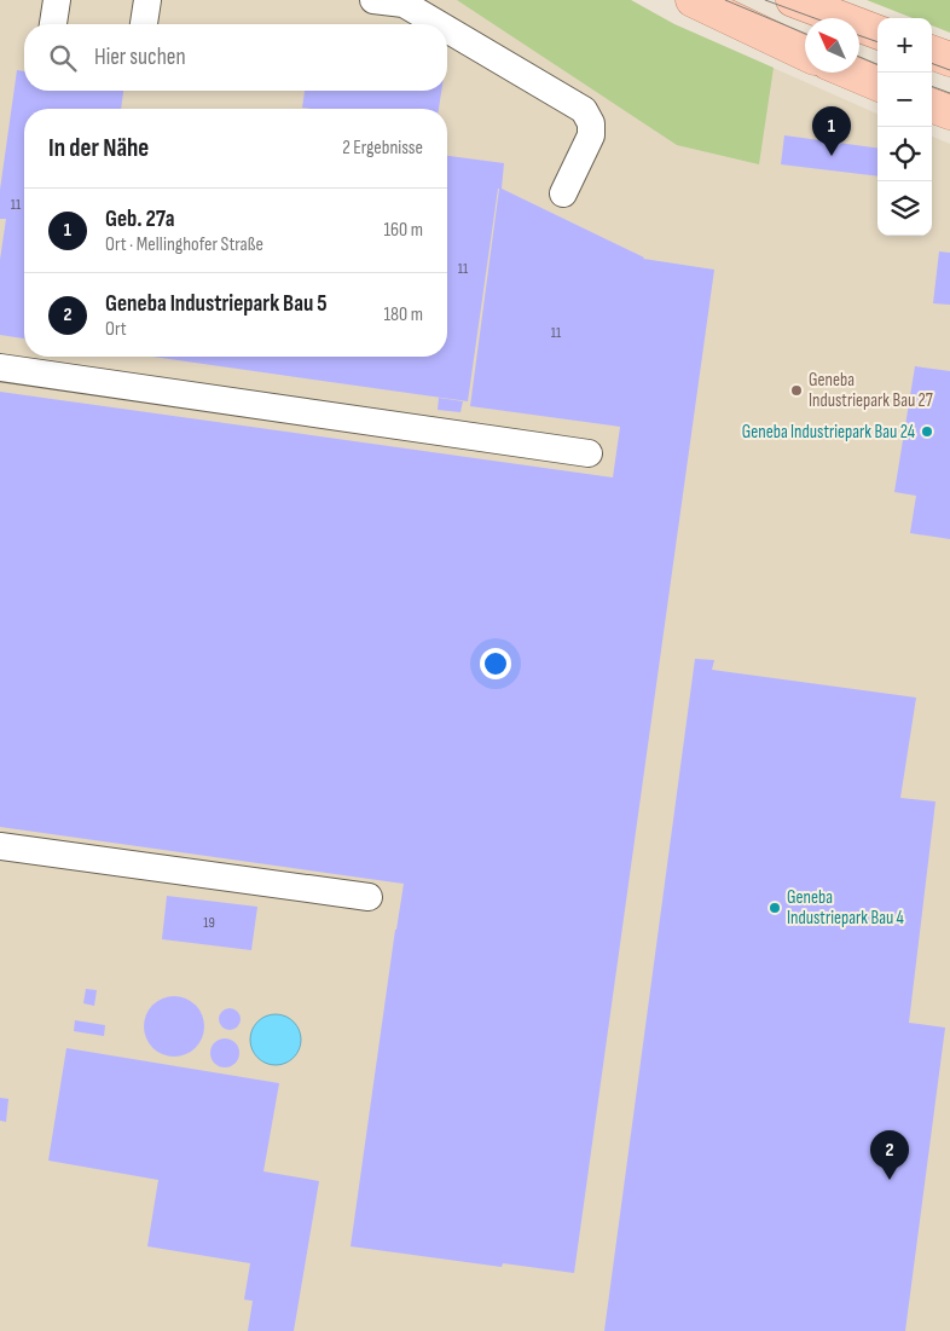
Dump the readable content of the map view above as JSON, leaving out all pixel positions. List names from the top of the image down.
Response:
{
  "places": ["Geneba Industriepark Bau 27", "Geneba Industriepark Bau 24", "Geneba Industriepark Bau 4"],
  "house_numbers": [
    "11",
    "11",
    "11",
    "19"
  ],
  "north": "top left",
  "page": {
    "map_buttons": ["+", "−"],
    "search": "Hier suchen",
    "pins": ["1", "2"],
    "heading": ["In der Nähe", "2 Ergebnisse"],
    "list": [
      {
        "mark": "1",
        "name": "Geb. 27a",
        "note": "Ort · Mellinghofer Straße",
        "value": "160 m"
      },
      {
        "mark": "2",
        "name": "Geneba Industriepark Bau 5",
        "note": "Ort",
        "value": "180 m"
      }
    ]
  }
}
